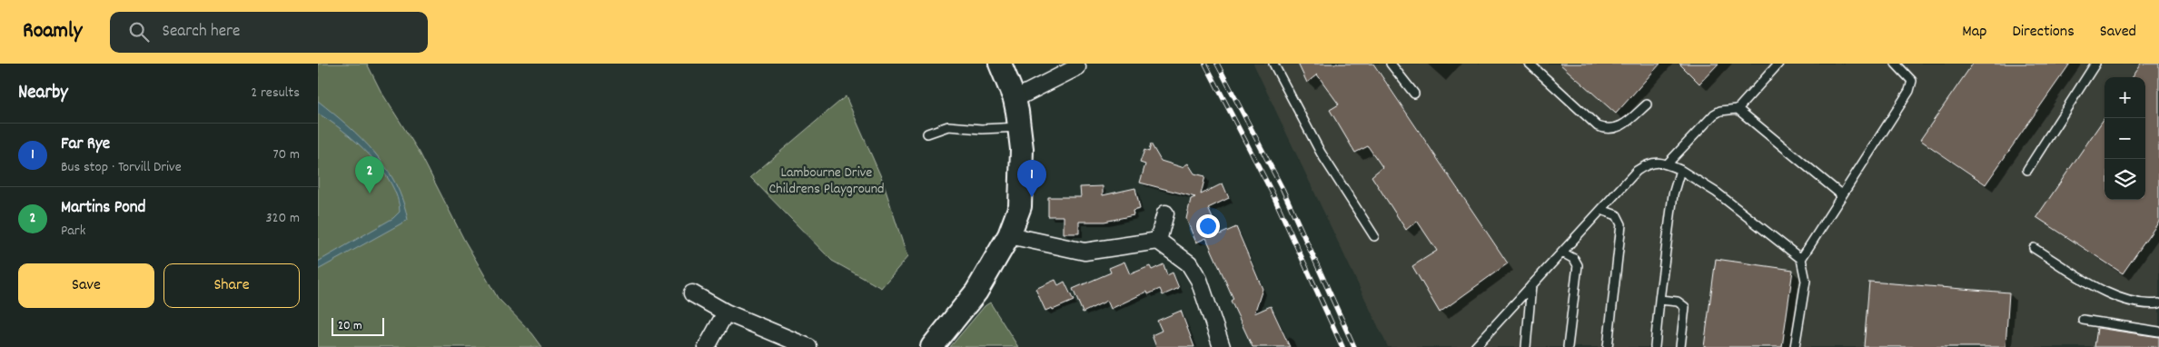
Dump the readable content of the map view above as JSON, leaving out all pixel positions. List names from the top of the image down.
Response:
{
  "parks": ["Lambourne Drive Childrens Playground"],
  "scale_bar": "20 m",
  "page": {
    "header": "Roamly",
    "search": "Search here",
    "nav": ["Map", "Directions", "Saved"],
    "heading": ["Nearby", "2 results"],
    "map_buttons": ["+", "−"],
    "list": [
      {
        "mark": "1",
        "name": "Far Rye",
        "note": "Bus stop · Torvill Drive",
        "value": "70 m"
      },
      {
        "mark": "2",
        "name": "Martins Pond",
        "note": "Park",
        "value": "320 m"
      }
    ],
    "pins": ["2", "1"],
    "buttons": ["Save", "Share"],
    "scale": "20 m"
  }
}
